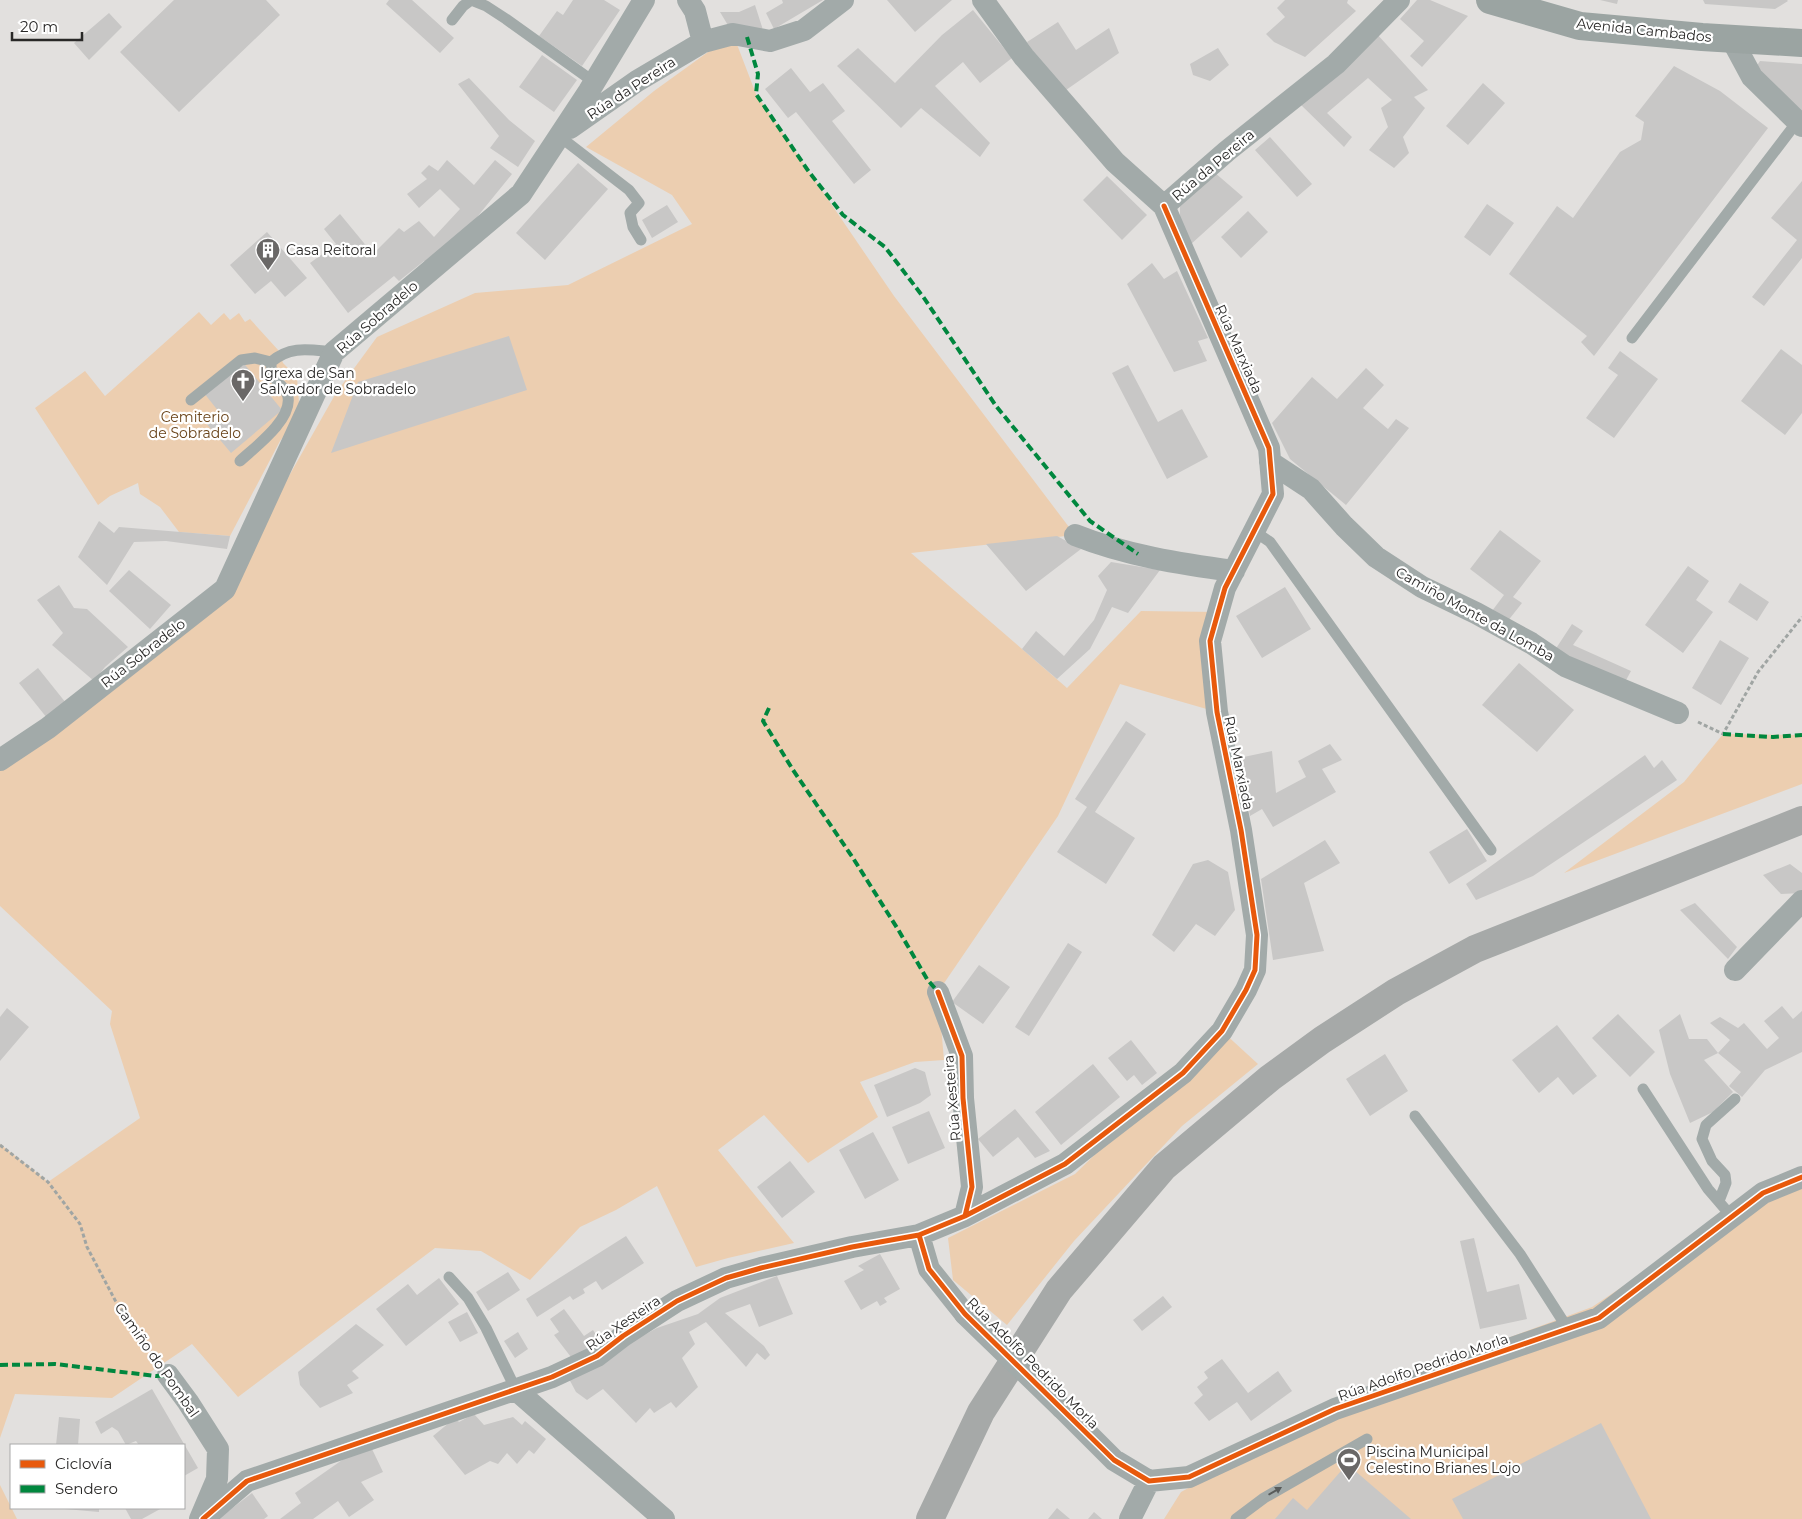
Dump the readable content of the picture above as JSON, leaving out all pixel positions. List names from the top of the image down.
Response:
{
  "streets": {
    "main road": ["Avenida Cambados"],
    "street": [
      "Rúa da Pereira",
      "Rúa Sobradelo",
      "Rúa Marxiada",
      "Camiño Monte da Lomba",
      "Rúa Xesteira",
      "Camiño do Pombal",
      "Rúa Adolfo Pedrido Morla"
    ]
  },
  "crossings": [
    ["Rúa da Pereira", "Rúa Sobradelo"],
    ["Rúa da Pereira", "Rúa Marxiada"],
    ["Rúa Marxiada", "Camiño Monte da Lomba"],
    ["Rúa Marxiada", "Rúa Xesteira"],
    ["Rúa Xesteira", "Camiño do Pombal"],
    ["Rúa Xesteira", "Rúa Adolfo Pedrido Morla"]
  ],
  "parks": ["Cemiterio de Sobradelo"],
  "places": {
    "building": ["Casa Reitoral"],
    "church": ["Igrexa de San Salvador de Sobradelo"],
    "sports": ["Piscina Municipal Celestino Brianes Lojo"]
  },
  "legend": ["Ciclovía", "Sendero"],
  "scale_bar": "20 m"
}
